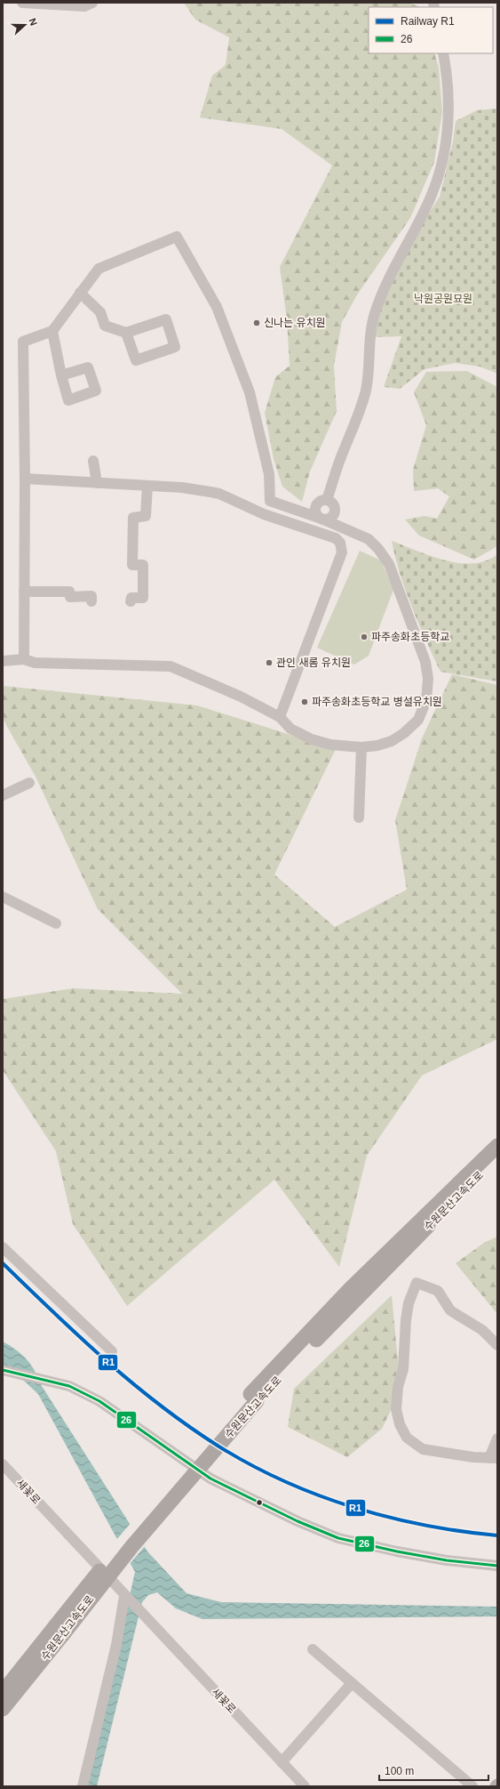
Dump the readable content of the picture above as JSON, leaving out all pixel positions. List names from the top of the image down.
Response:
{
  "streets": {
    "highway": ["수원문산고속도로"],
    "street": ["새꽃로"]
  },
  "parks": ["낙원공원묘원"],
  "places": [
    "신나는 유치원",
    "파주송화초등학교",
    "관인 새롬 유치원",
    "파주송화초등학교 병설유치원"
  ],
  "lines": ["rail line R1", "transit line 26"],
  "legend": ["Railway R1", "26"],
  "scale_bar": "100 m",
  "north": "right"
}
